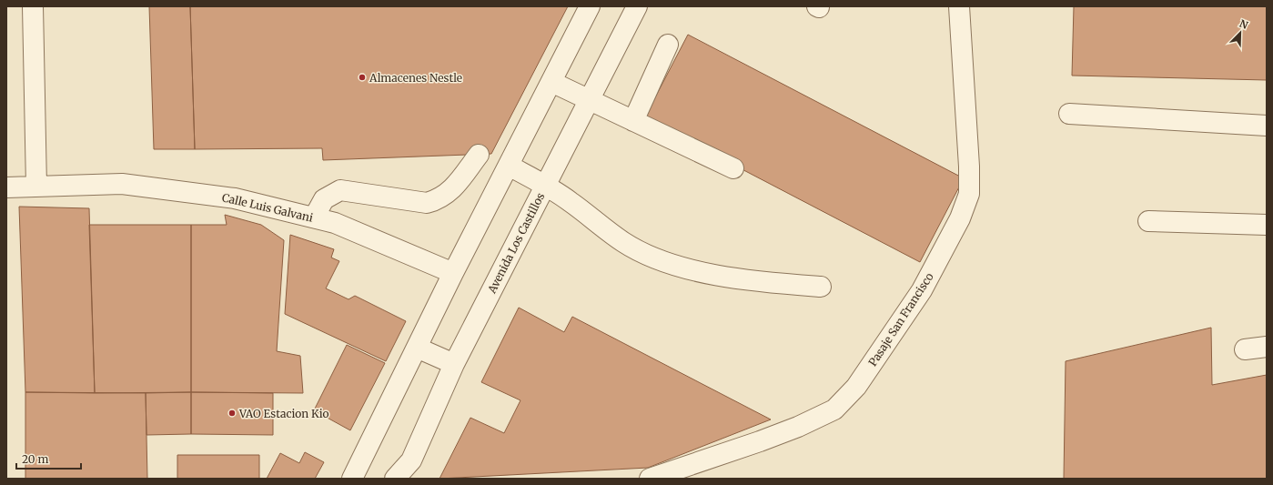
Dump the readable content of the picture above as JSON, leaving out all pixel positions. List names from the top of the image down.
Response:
{
  "streets": {
    "street": ["Calle Luis Galvani", "Avenida Los Castillos", "Pasaje San Francisco"]
  },
  "places": ["Almacenes Nestle", "VAO Estacion Kio"],
  "scale_bar": "20 m",
  "north": "top right"
}
